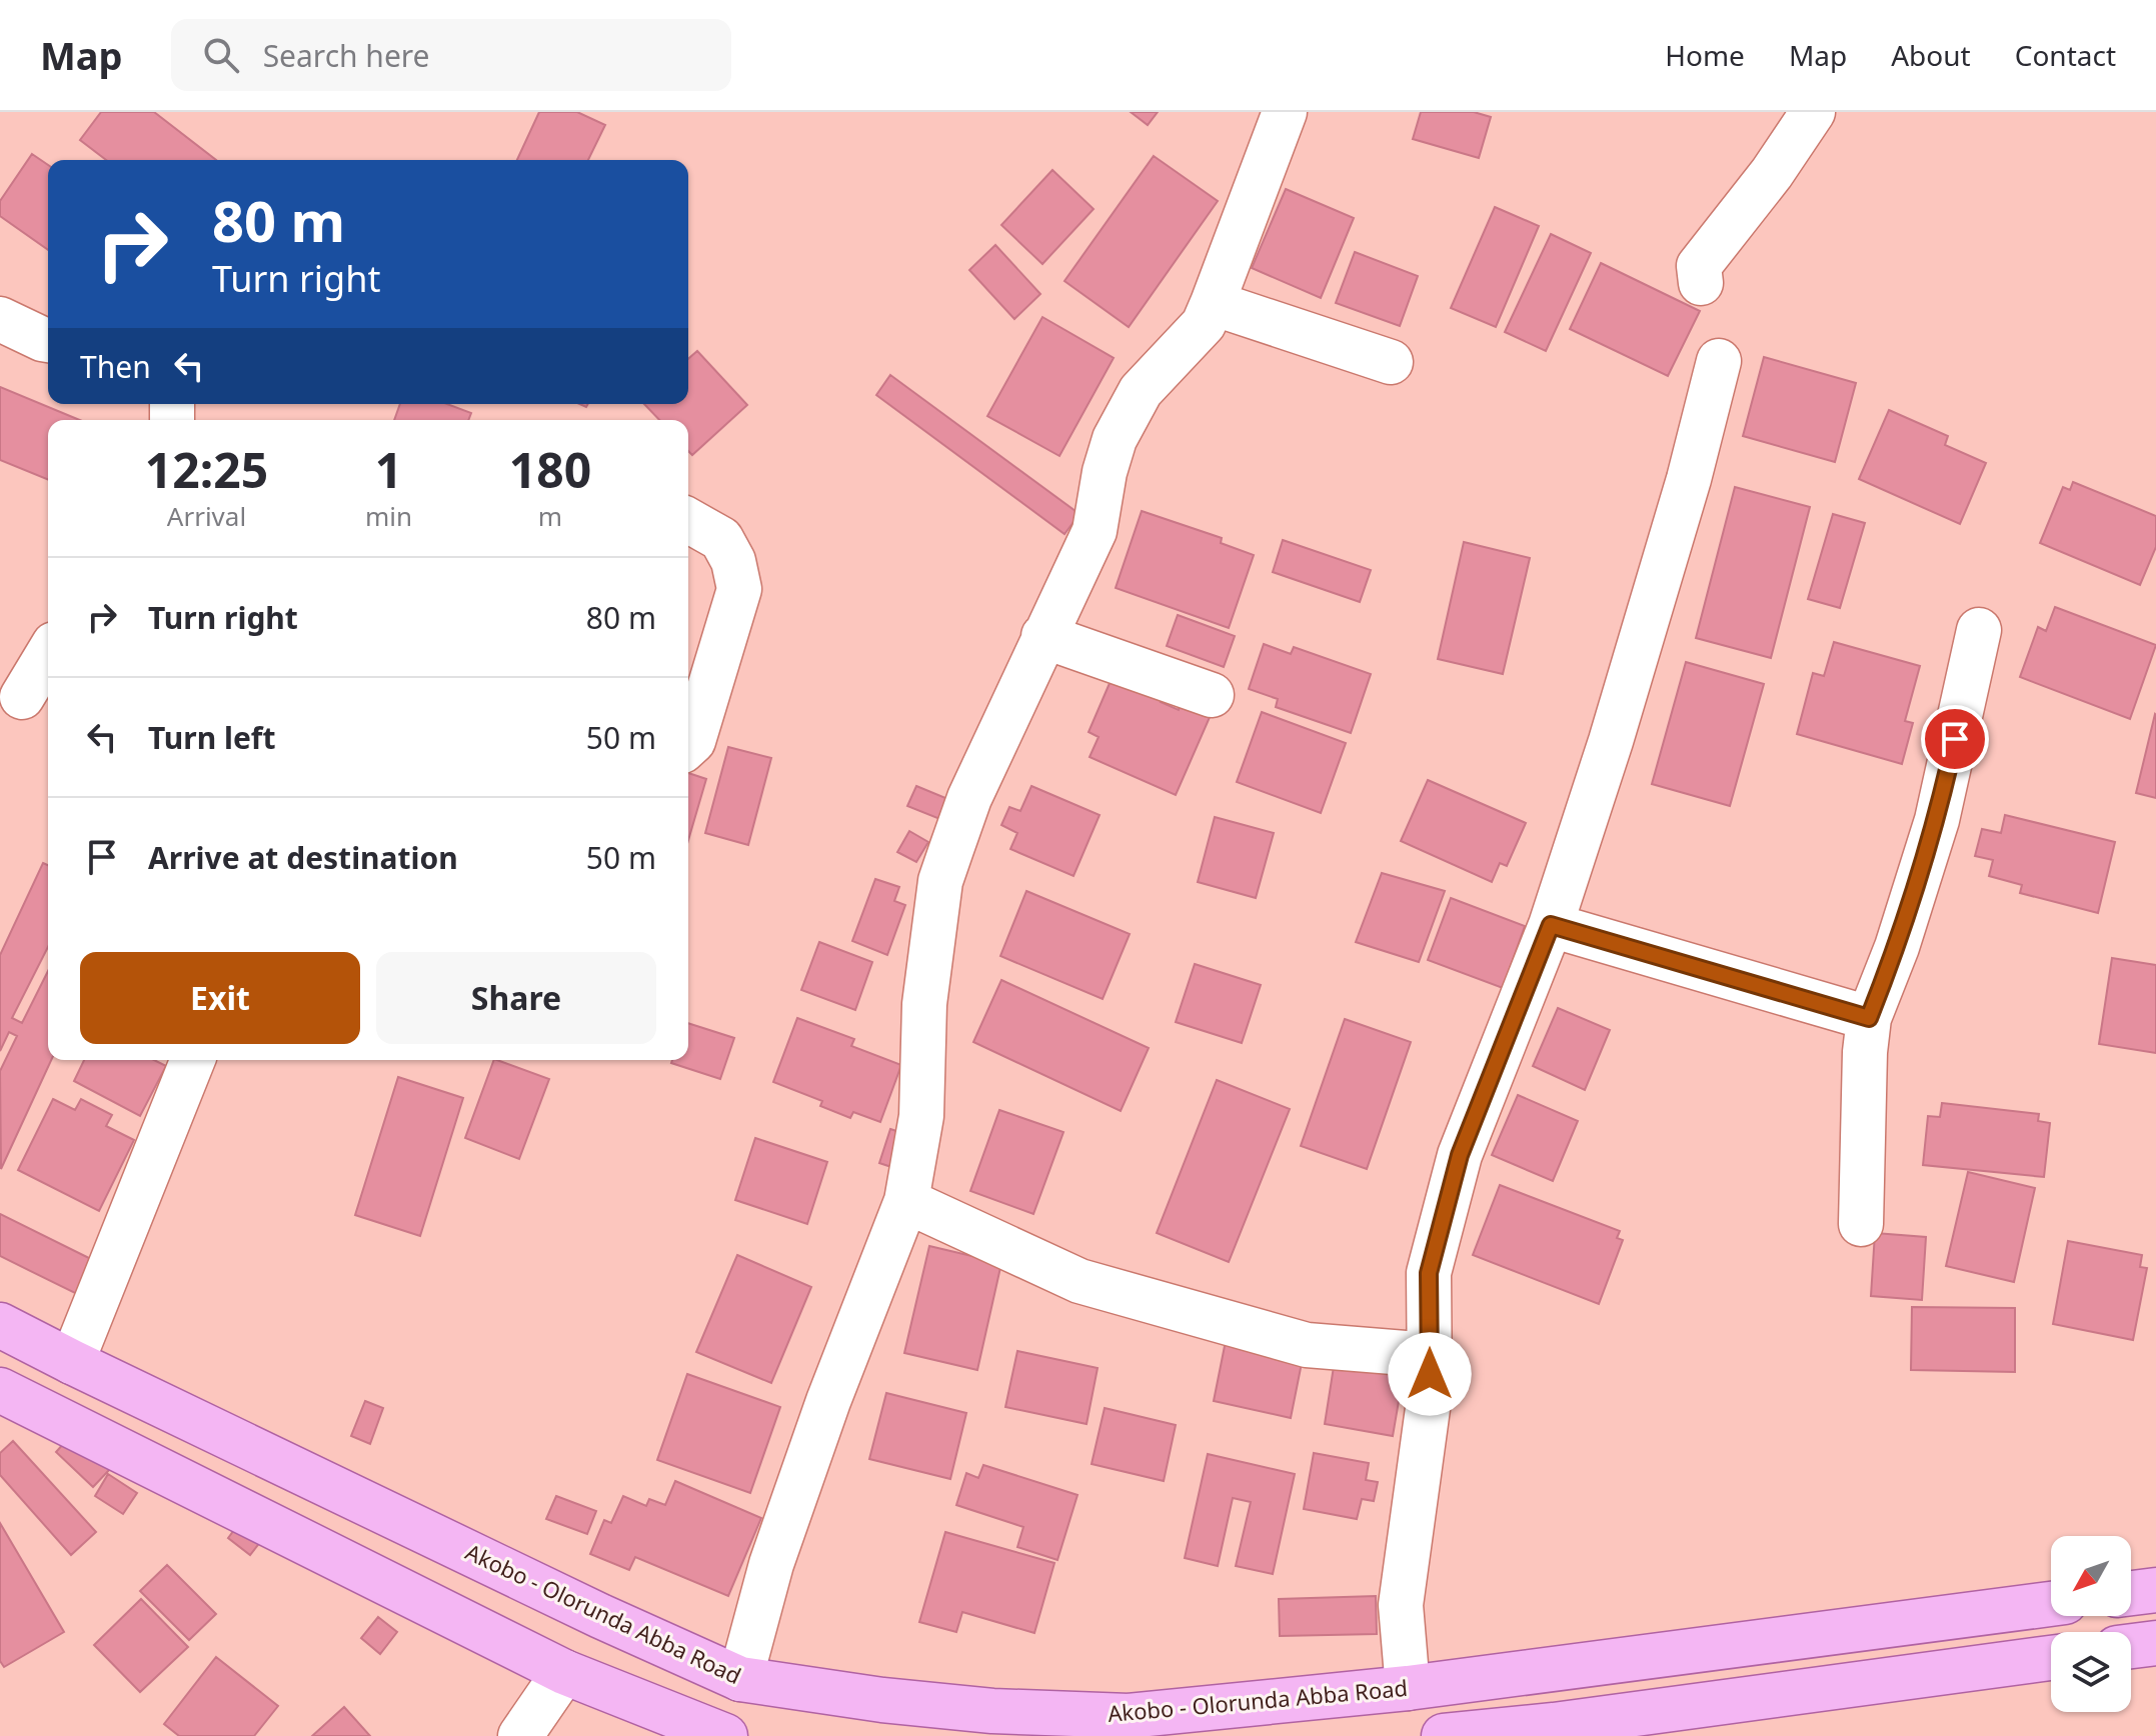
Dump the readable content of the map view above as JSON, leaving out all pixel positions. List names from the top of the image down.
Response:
{
  "streets": {
    "main road": ["Akobo - Olorunda Abba Road"]
  },
  "north": "bottom left",
  "page": {
    "header": "Map",
    "search": "Search here",
    "nav": [
      "Home",
      "Map",
      "About",
      "Contact"
    ],
    "turn": ["80 m", "Turn right"],
    "then": "Then",
    "eta": [
      "12:25",
      "Arrival",
      "1",
      "min",
      "180",
      "m"
    ],
    "list": [
      {
        "name": "Turn right",
        "value": "80 m"
      },
      {
        "name": "Turn left",
        "value": "50 m"
      },
      {
        "name": "Arrive at destination",
        "value": "50 m"
      }
    ],
    "buttons": ["Exit", "Share"]
  }
}
